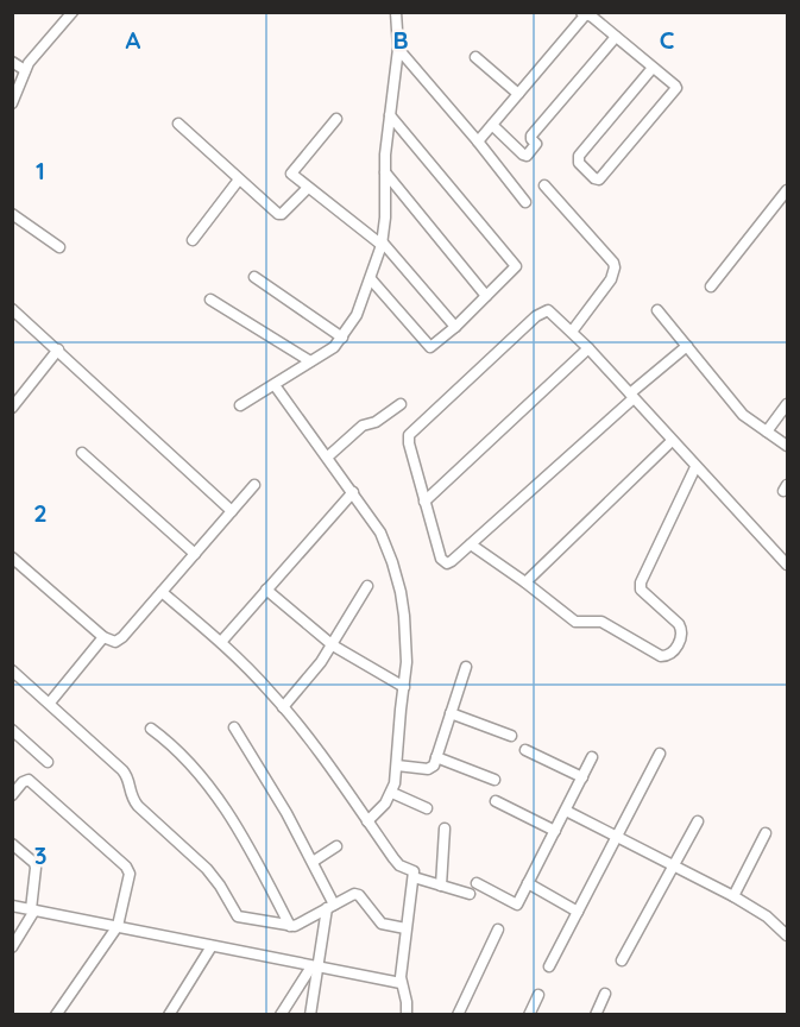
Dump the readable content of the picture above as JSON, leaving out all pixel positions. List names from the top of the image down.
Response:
{
  "grid": {
    "columns": ["A", "B", "C"],
    "rows": ["1", "2", "3"]
  }
}
